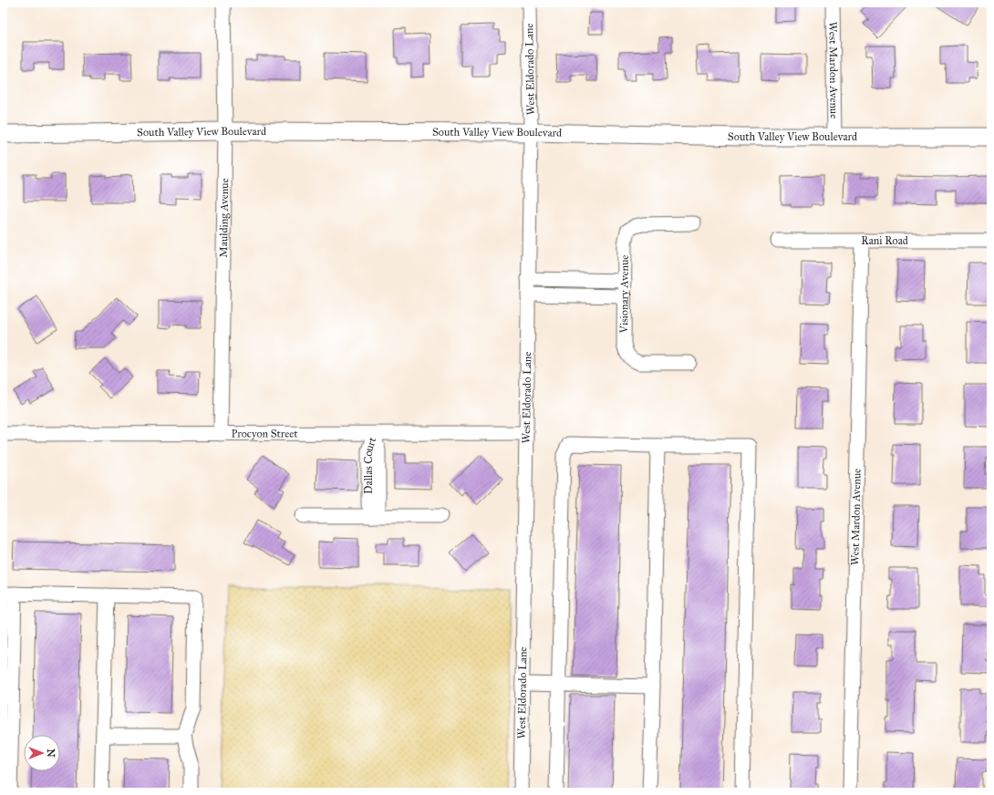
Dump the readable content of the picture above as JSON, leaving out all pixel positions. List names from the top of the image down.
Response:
{
  "streets": {
    "main road": ["South Valley View Boulevard"],
    "street": [
      "West Eldorado Lane",
      "West Mardon Avenue",
      "Maulding Avenue",
      "Rani Road",
      "Visionary Avenue",
      "Procyon Street",
      "Dallas Court"
    ]
  },
  "crossings": [
    ["West Eldorado Lane", "South Valley View Boulevard"],
    ["West Eldorado Lane", "Procyon Street"],
    ["West Mardon Avenue", "South Valley View Boulevard"],
    ["West Mardon Avenue", "Rani Road"],
    ["South Valley View Boulevard", "Maulding Avenue"],
    ["Maulding Avenue", "Procyon Street"],
    ["Procyon Street", "Dallas Court"]
  ],
  "north": "right"
}
